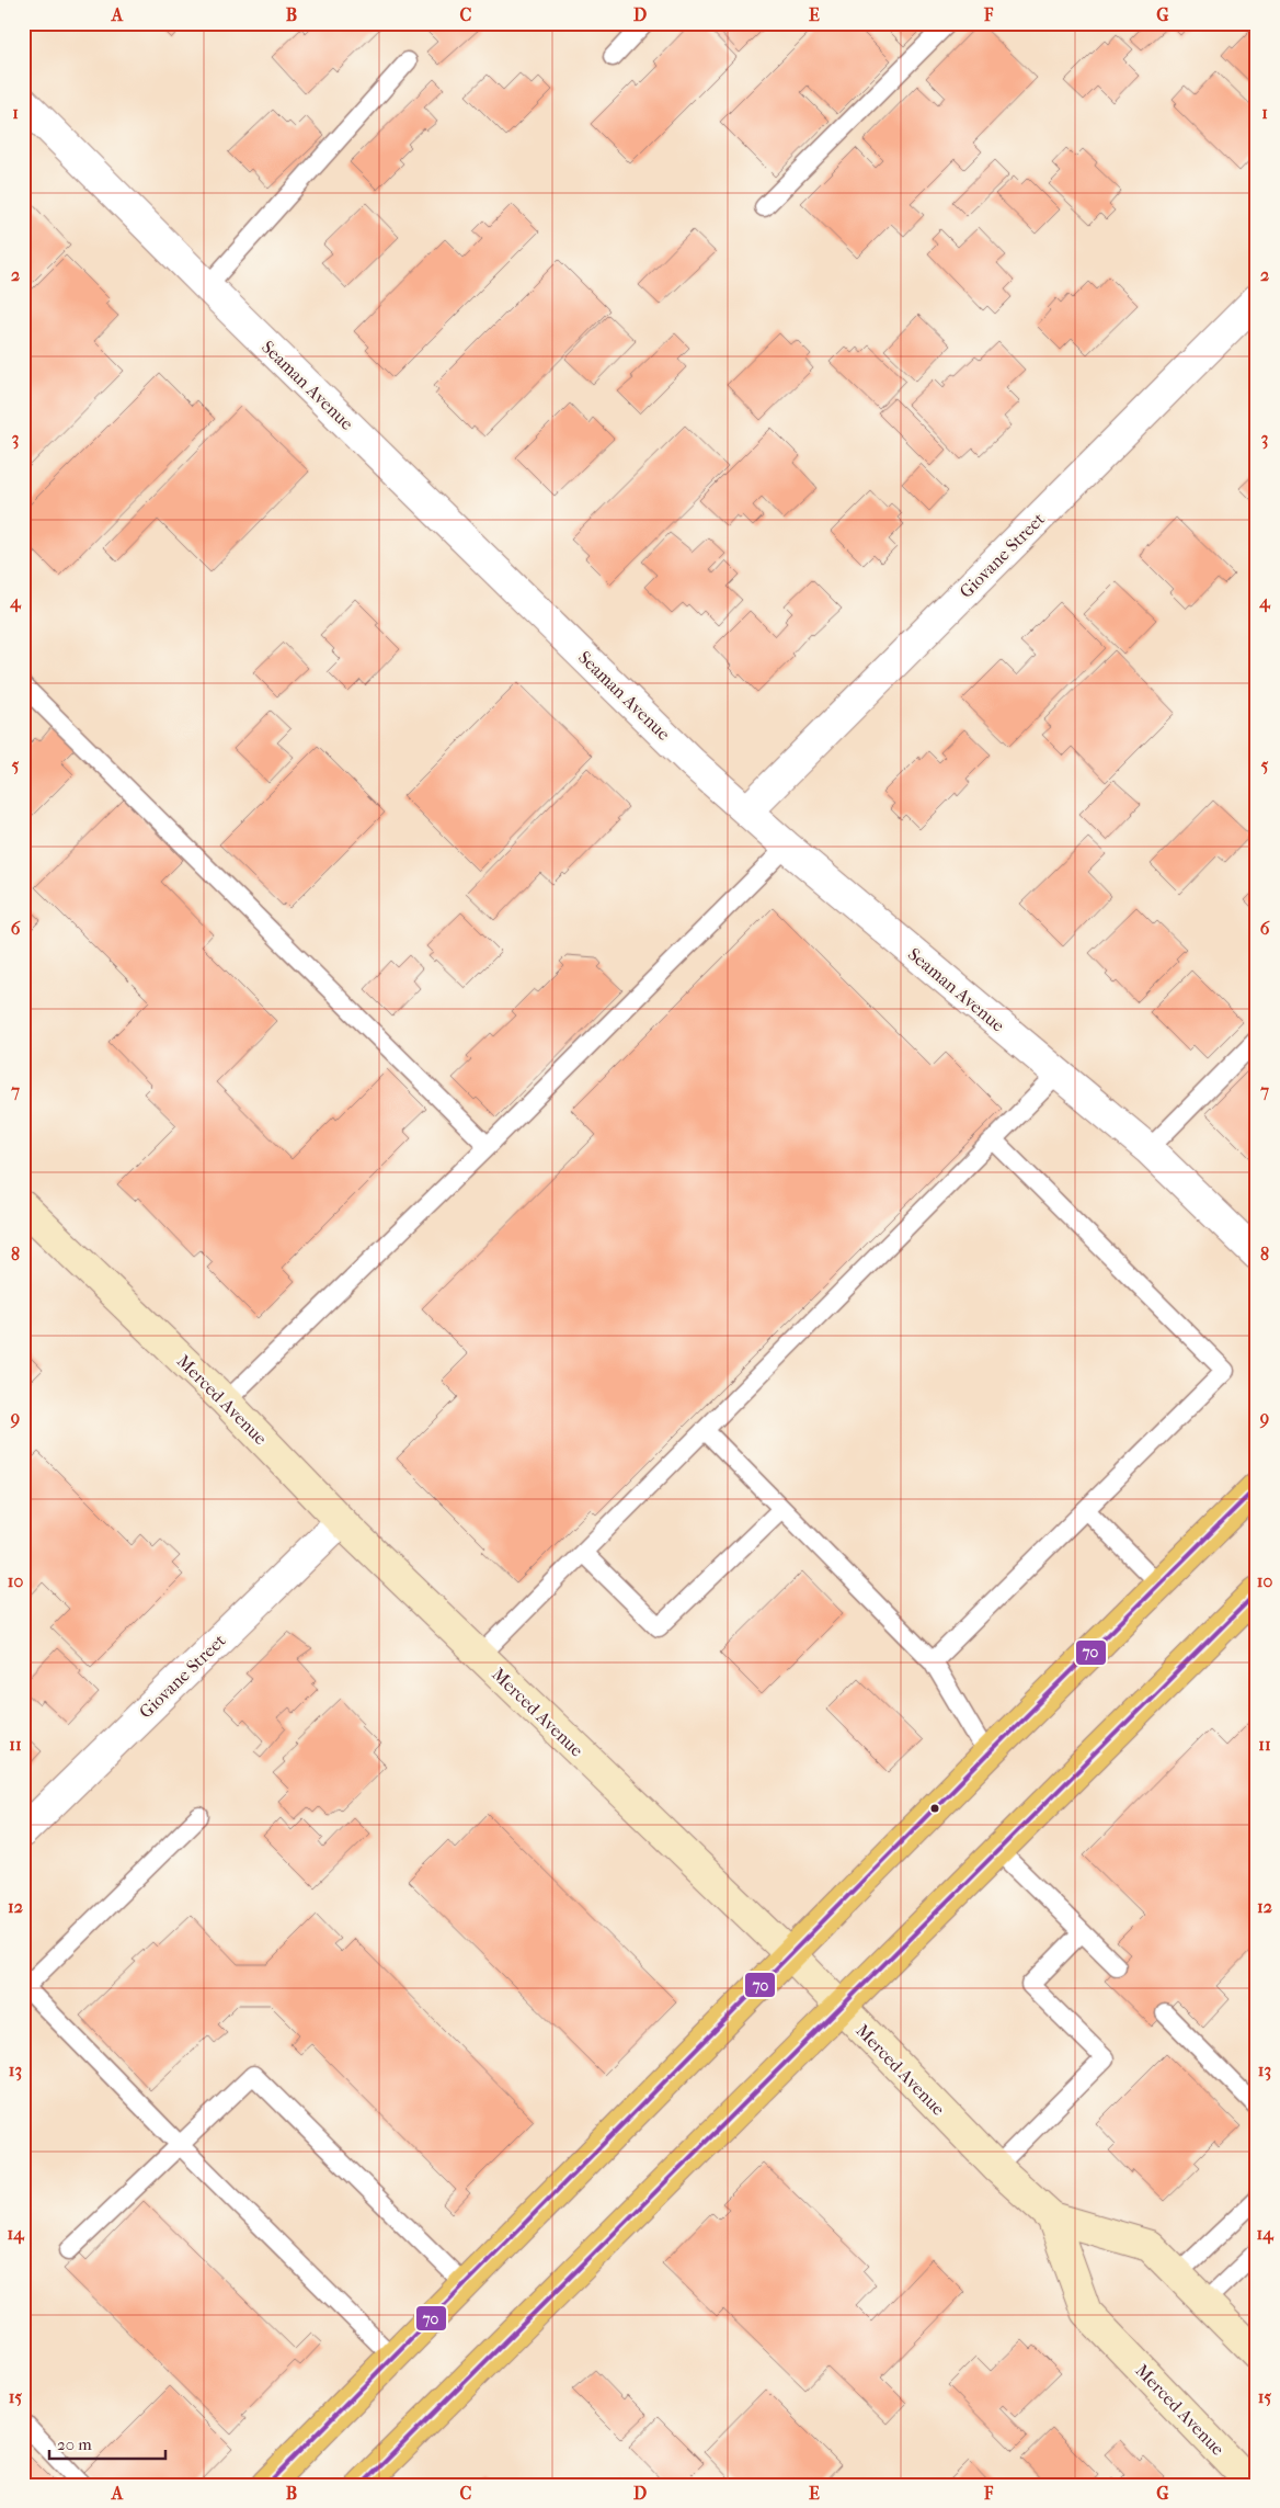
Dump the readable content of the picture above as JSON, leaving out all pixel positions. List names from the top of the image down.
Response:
{
  "streets": {
    "street": ["Seaman Avenue", "Giovane Street", "Merced Avenue"]
  },
  "crossings": [
    ["Seaman Avenue", "Giovane Street"],
    ["Giovane Street", "Merced Avenue"]
  ],
  "lines": ["transit line 70"],
  "scale_bar": "20 m",
  "grid": {
    "columns": [
      "A",
      "B",
      "C",
      "D",
      "E",
      "F",
      "G"
    ],
    "rows": [
      "1",
      "2",
      "3",
      "4",
      "5",
      "6",
      "7",
      "8",
      "9",
      "10",
      "11",
      "12",
      "13",
      "14",
      "15"
    ]
  }
}
